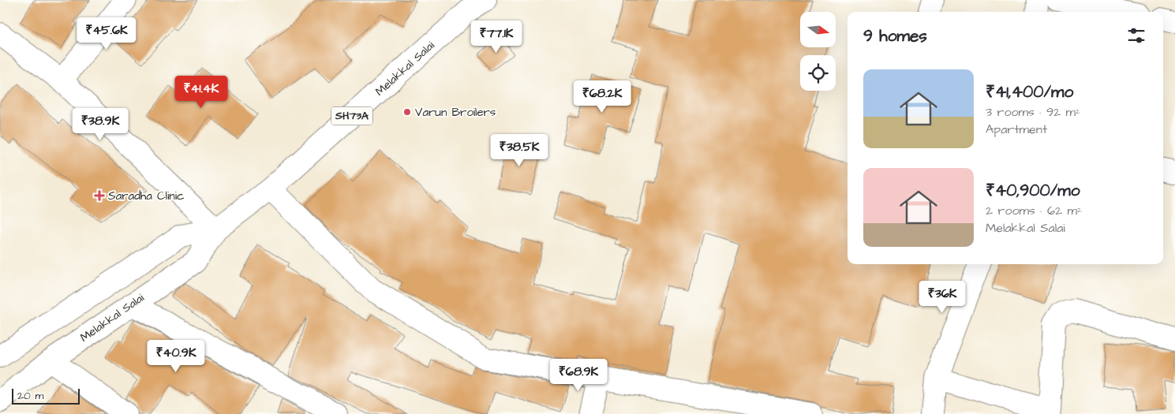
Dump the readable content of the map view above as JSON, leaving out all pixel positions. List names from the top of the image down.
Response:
{
  "streets": {
    "street": ["Melakkal Salai", "SH73A"]
  },
  "places": {
    "other": ["Varun Broilers"],
    "health": ["Saradha Clinic"]
  },
  "scale_bar": "20 m",
  "north": "right",
  "page": {
    "heading": "9 homes",
    "price": [
      "₹45.6K",
      "₹77.1K",
      "₹41.4K",
      "₹68.2K",
      "₹38.9K",
      "₹38.5K",
      "₹36K",
      "₹40.9K",
      "₹68.9K"
    ],
    "list": [
      {
        "name": "₹41,400/mo",
        "note": "3 rooms · 92 m² · Apartment"
      },
      {
        "name": "₹40,900/mo",
        "note": "2 rooms · 62 m² · Melakkal Salai"
      }
    ],
    "scale": "20 m"
  }
}
